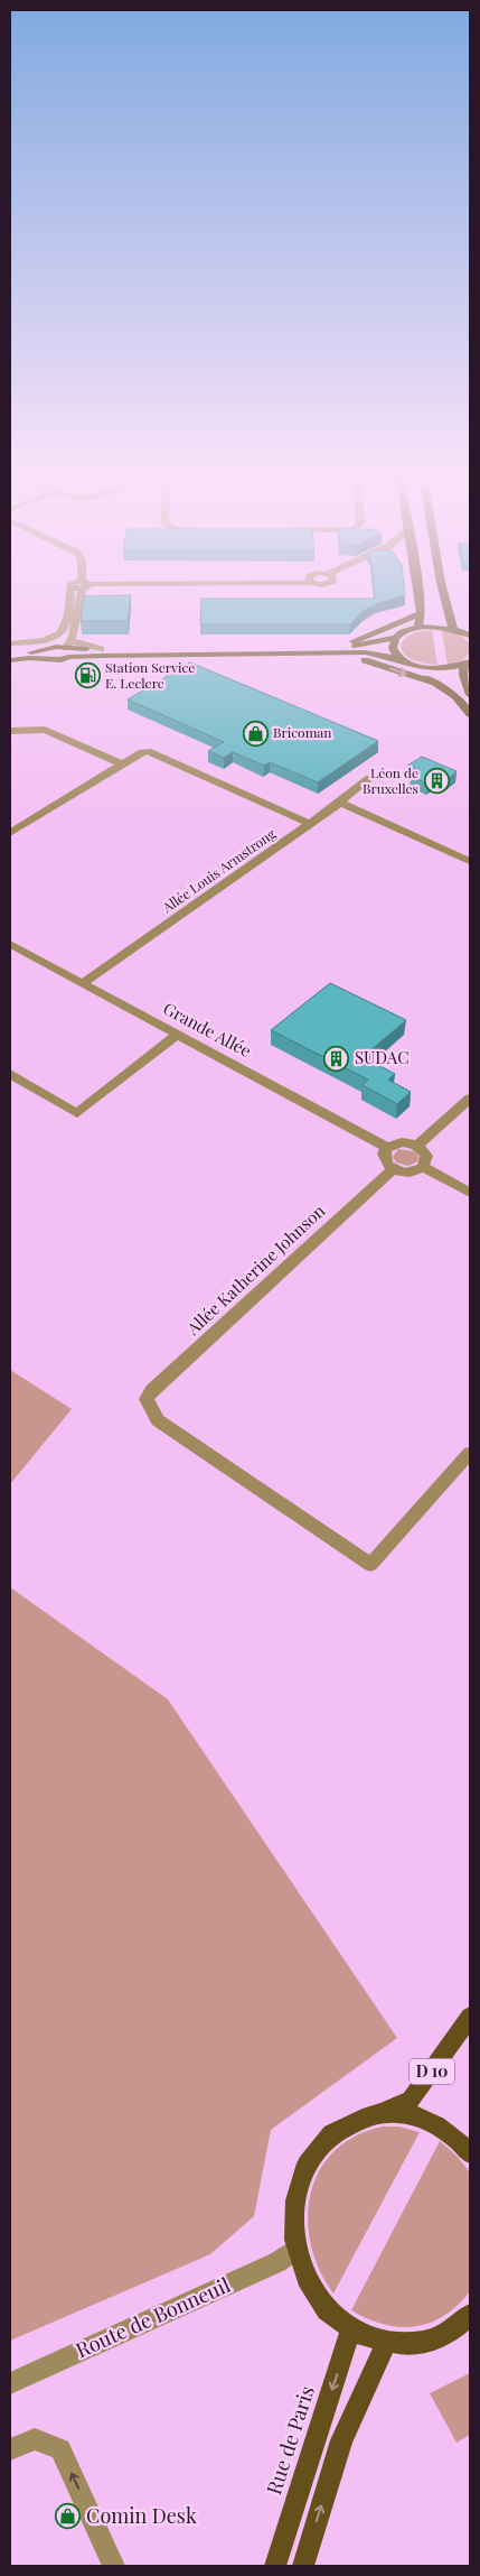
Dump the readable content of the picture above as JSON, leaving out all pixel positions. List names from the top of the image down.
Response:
{
  "streets": {
    "main road": ["D 10", "Rue de Paris"],
    "street": [
      "Allée Louis Armstrong",
      "Grande Allée",
      "Allée Katherine Johnson",
      "Route de Bonneuil"
    ]
  },
  "crossings": [
    ["Allée Louis Armstrong", "Grande Allée"],
    ["Grande Allée", "Allée Katherine Johnson"]
  ],
  "places": {
    "fuel station": ["Station Service E. Leclerc"],
    "shop": ["Bricoman", "Comin Desk"],
    "building": ["Léon de Bruxelles", "SUDAC"]
  }
}
